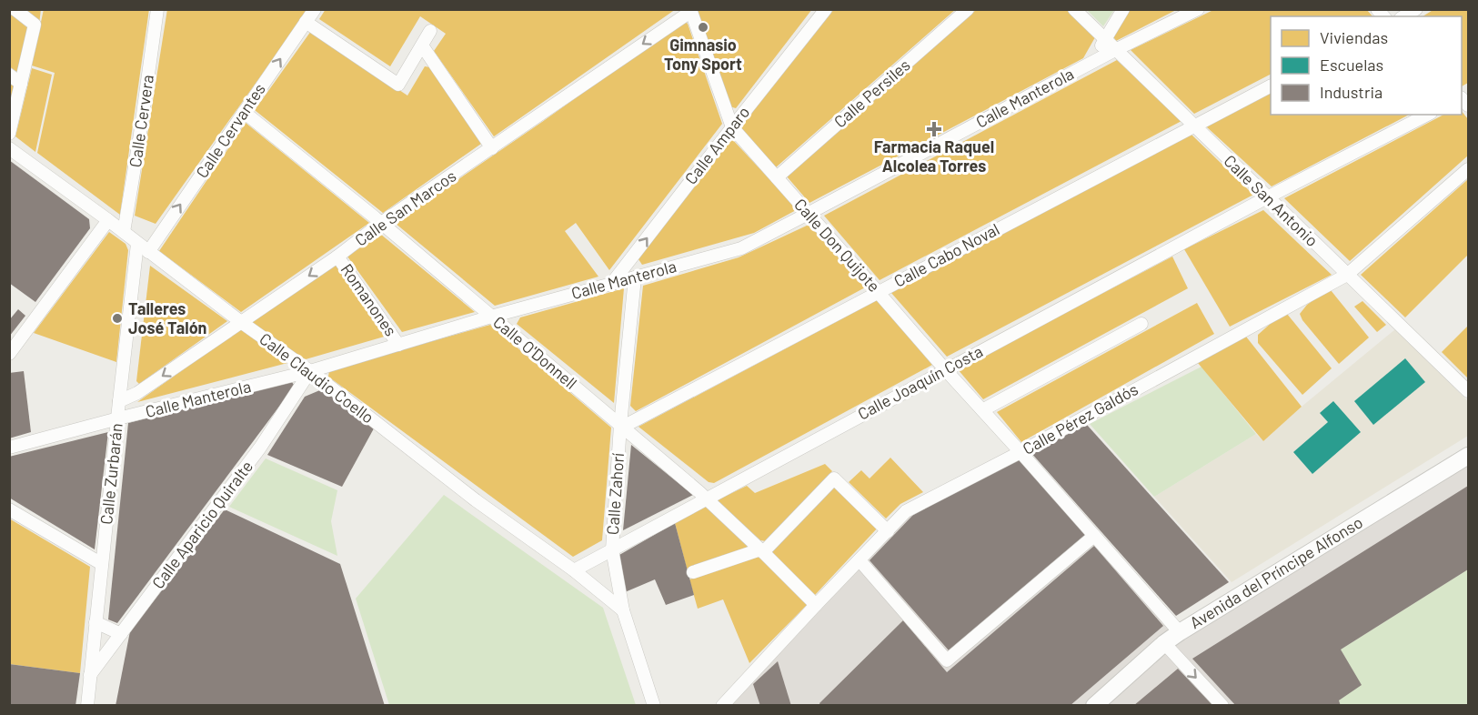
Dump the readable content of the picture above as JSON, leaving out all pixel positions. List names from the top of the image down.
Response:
{
  "streets": {
    "street": [
      "Calle Persiles",
      "Calle Manterola",
      "Calle Cervera",
      "Calle Cervantes",
      "Calle Amparo",
      "Calle San Antonio",
      "Calle San Marcos",
      "Calle Don Quijote",
      "Calle Cabo Noval",
      "Romanones",
      "Calle O'Donnell",
      "Calle Claudio Coello",
      "Calle Joaquín Costa",
      "Calle Pérez Galdós",
      "Calle Zurbarán",
      "Calle Zahorí",
      "Calle Aparicio Quiralte",
      "Avenida del Príncipe Alfonso"
    ]
  },
  "crossings": [
    ["Calle Persiles", "Calle Don Quijote"],
    ["Calle Manterola", "Calle Amparo"],
    ["Calle Manterola", "Calle San Antonio"],
    ["Calle Manterola", "Calle Don Quijote"],
    ["Calle Manterola", "Romanones"],
    ["Calle Manterola", "Calle O'Donnell"],
    ["Calle Manterola", "Calle Claudio Coello"],
    ["Calle Manterola", "Calle Zurbarán"],
    ["Calle Manterola", "Calle Zahorí"],
    ["Calle Manterola", "Calle Aparicio Quiralte"],
    ["Calle Cervera", "Calle Claudio Coello"],
    ["Calle Cervantes", "Calle O'Donnell"],
    ["Calle Cervantes", "Calle Claudio Coello"],
    ["Calle Amparo", "Calle Don Quijote"],
    ["Calle San Antonio", "Calle Cabo Noval"],
    ["Calle San Antonio", "Calle Joaquín Costa"],
    ["Calle San Antonio", "Calle Pérez Galdós"],
    ["Calle San Marcos", "Romanones"],
    ["Calle San Marcos", "Calle O'Donnell"],
    ["Calle San Marcos", "Calle Claudio Coello"],
    ["Calle San Marcos", "Calle Zurbarán"],
    ["Calle Don Quijote", "Calle Cabo Noval"],
    ["Calle Don Quijote", "Calle Joaquín Costa"],
    ["Calle Don Quijote", "Calle Pérez Galdós"],
    ["Calle Don Quijote", "Avenida del Príncipe Alfonso"],
    ["Calle Cabo Noval", "Calle O'Donnell"],
    ["Calle Cabo Noval", "Calle Zahorí"],
    ["Calle O'Donnell", "Calle Joaquín Costa"],
    ["Calle O'Donnell", "Calle Pérez Galdós"],
    ["Calle O'Donnell", "Calle Zahorí"],
    ["Calle Claudio Coello", "Calle Joaquín Costa"],
    ["Calle Claudio Coello", "Calle Zurbarán"],
    ["Calle Claudio Coello", "Calle Zahorí"],
    ["Calle Claudio Coello", "Calle Aparicio Quiralte"],
    ["Calle Joaquín Costa", "Calle Zahorí"],
    ["Calle Zurbarán", "Calle Aparicio Quiralte"]
  ],
  "one_way": ["Calle Cervantes", "Calle Amparo", "Calle San Marcos"],
  "places": {
    "other": ["Gimnasio Tony Sport", "Talleres José Talón"],
    "health": ["Farmacia Raquel Alcolea Torres"]
  },
  "legend": ["Viviendas", "Escuelas", "Industria"]
}
